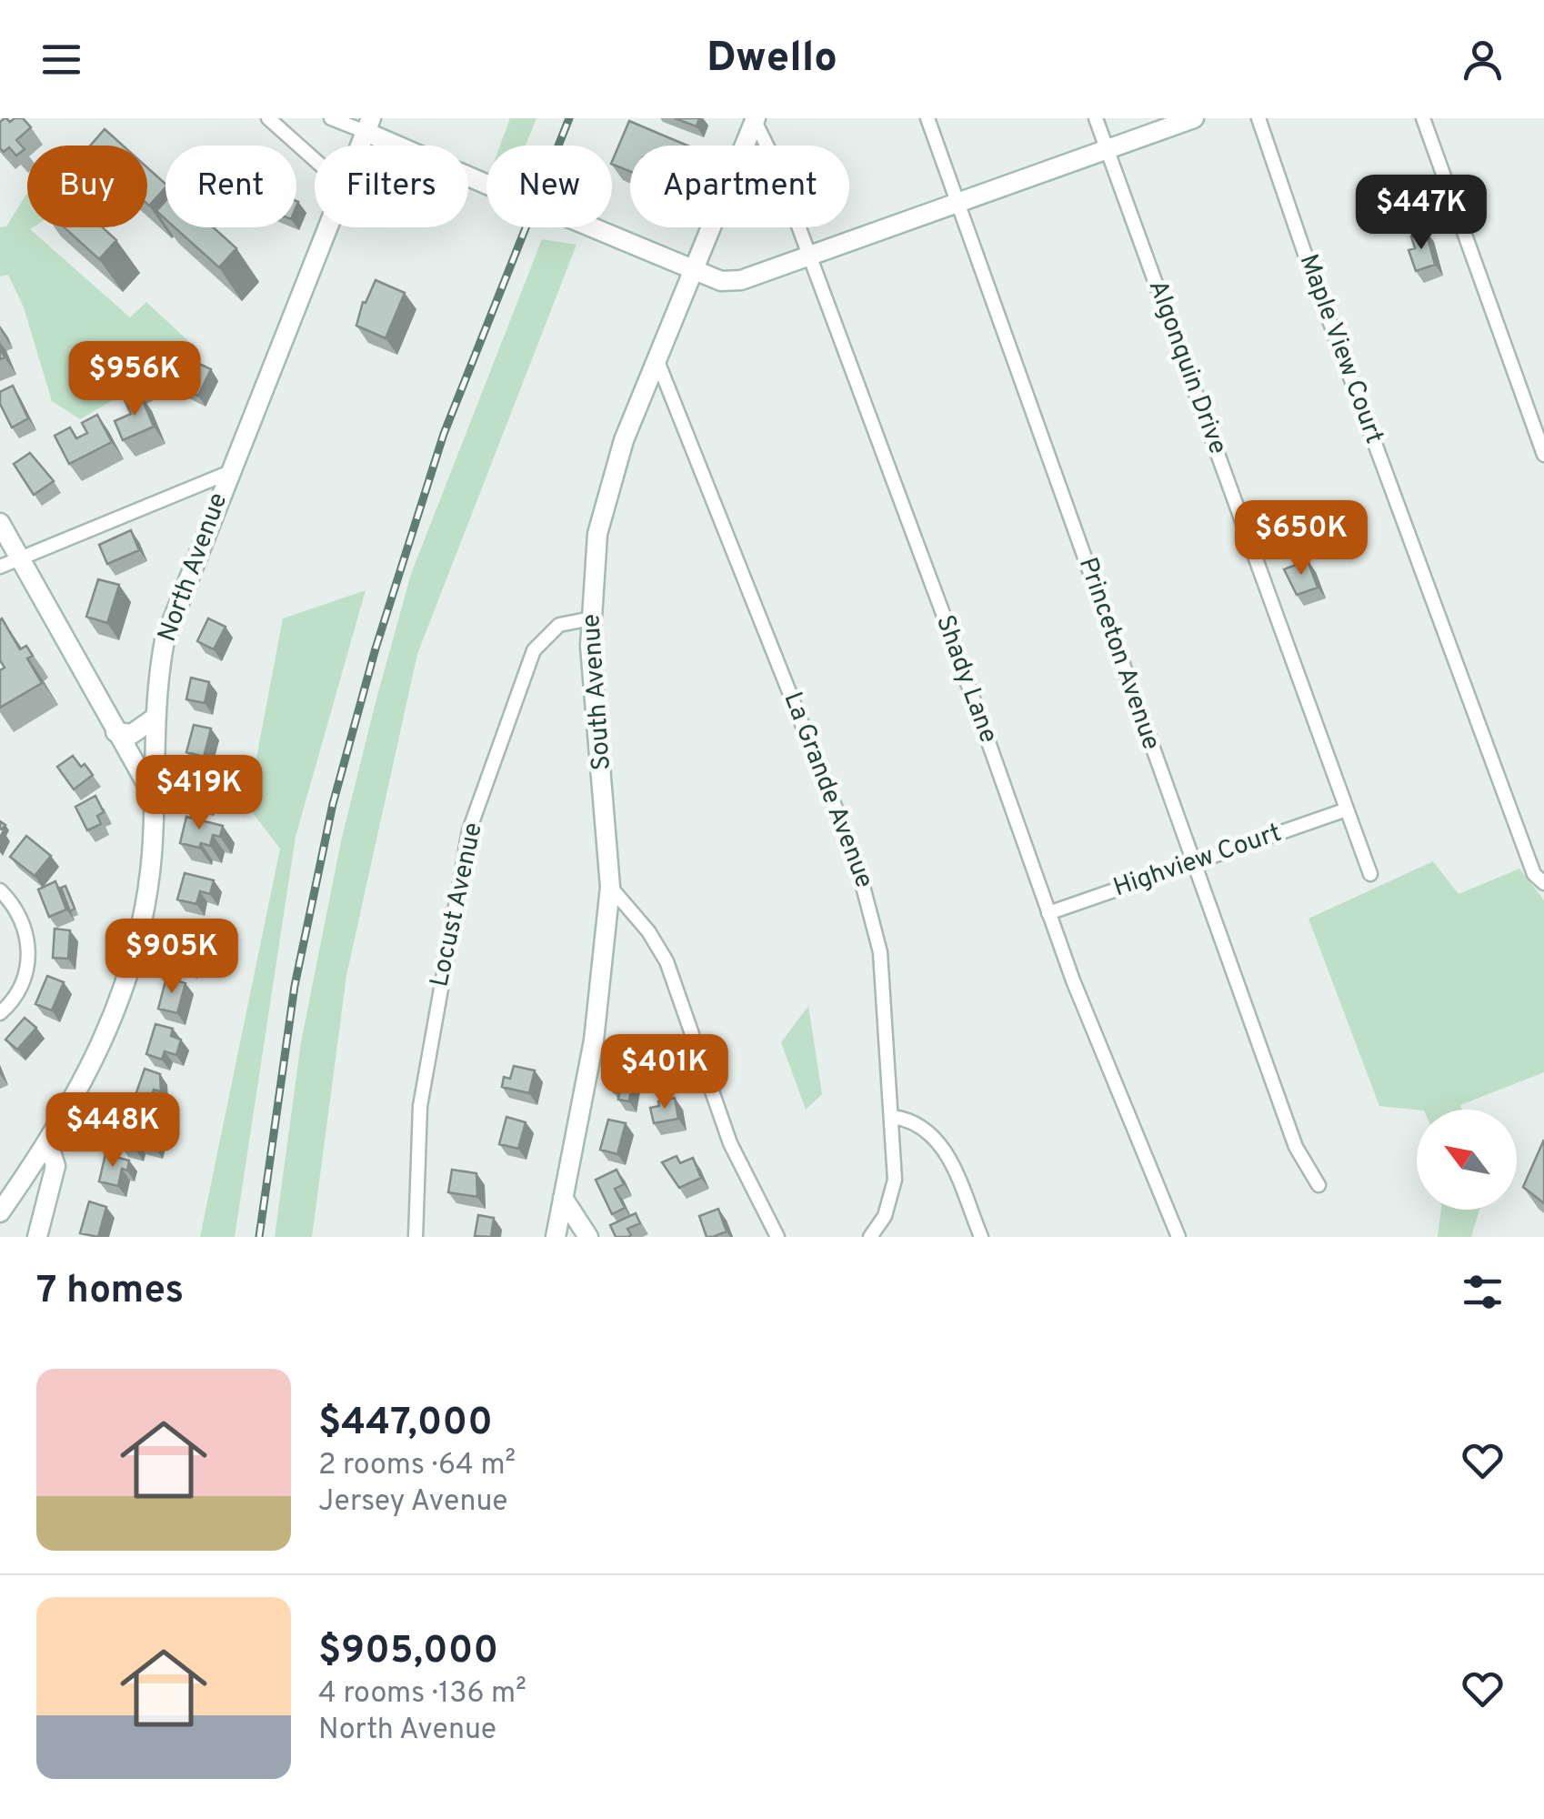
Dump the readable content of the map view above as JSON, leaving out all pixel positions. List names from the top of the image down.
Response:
{
  "streets": {
    "main road": ["North Avenue", "South Avenue"],
    "street": [
      "Maple View Court",
      "Algonquin Drive",
      "Princeton Avenue",
      "Shady Lane",
      "La Grande Avenue",
      "Highview Court",
      "Locust Avenue"
    ]
  },
  "crossings": [
    ["Algonquin Drive", "Highview Court"],
    ["Princeton Avenue", "Highview Court"],
    ["Shady Lane", "South Avenue"],
    ["Shady Lane", "Highview Court"],
    ["South Avenue", "La Grande Avenue"],
    ["South Avenue", "Locust Avenue"]
  ],
  "north": "top left",
  "page": {
    "header": "Dwello",
    "chip": [
      "Buy",
      "Rent",
      "Filters",
      "New",
      "Apartment"
    ],
    "price": [
      "$447K",
      "$956K",
      "$650K",
      "$419K",
      "$905K",
      "$401K",
      "$448K"
    ],
    "heading": "7 homes",
    "list": [
      {
        "name": "$447,000",
        "note": "2 rooms · 64 m² · Jersey Avenue"
      },
      {
        "name": "$905,000",
        "note": "4 rooms · 136 m² · North Avenue"
      }
    ]
  }
}
